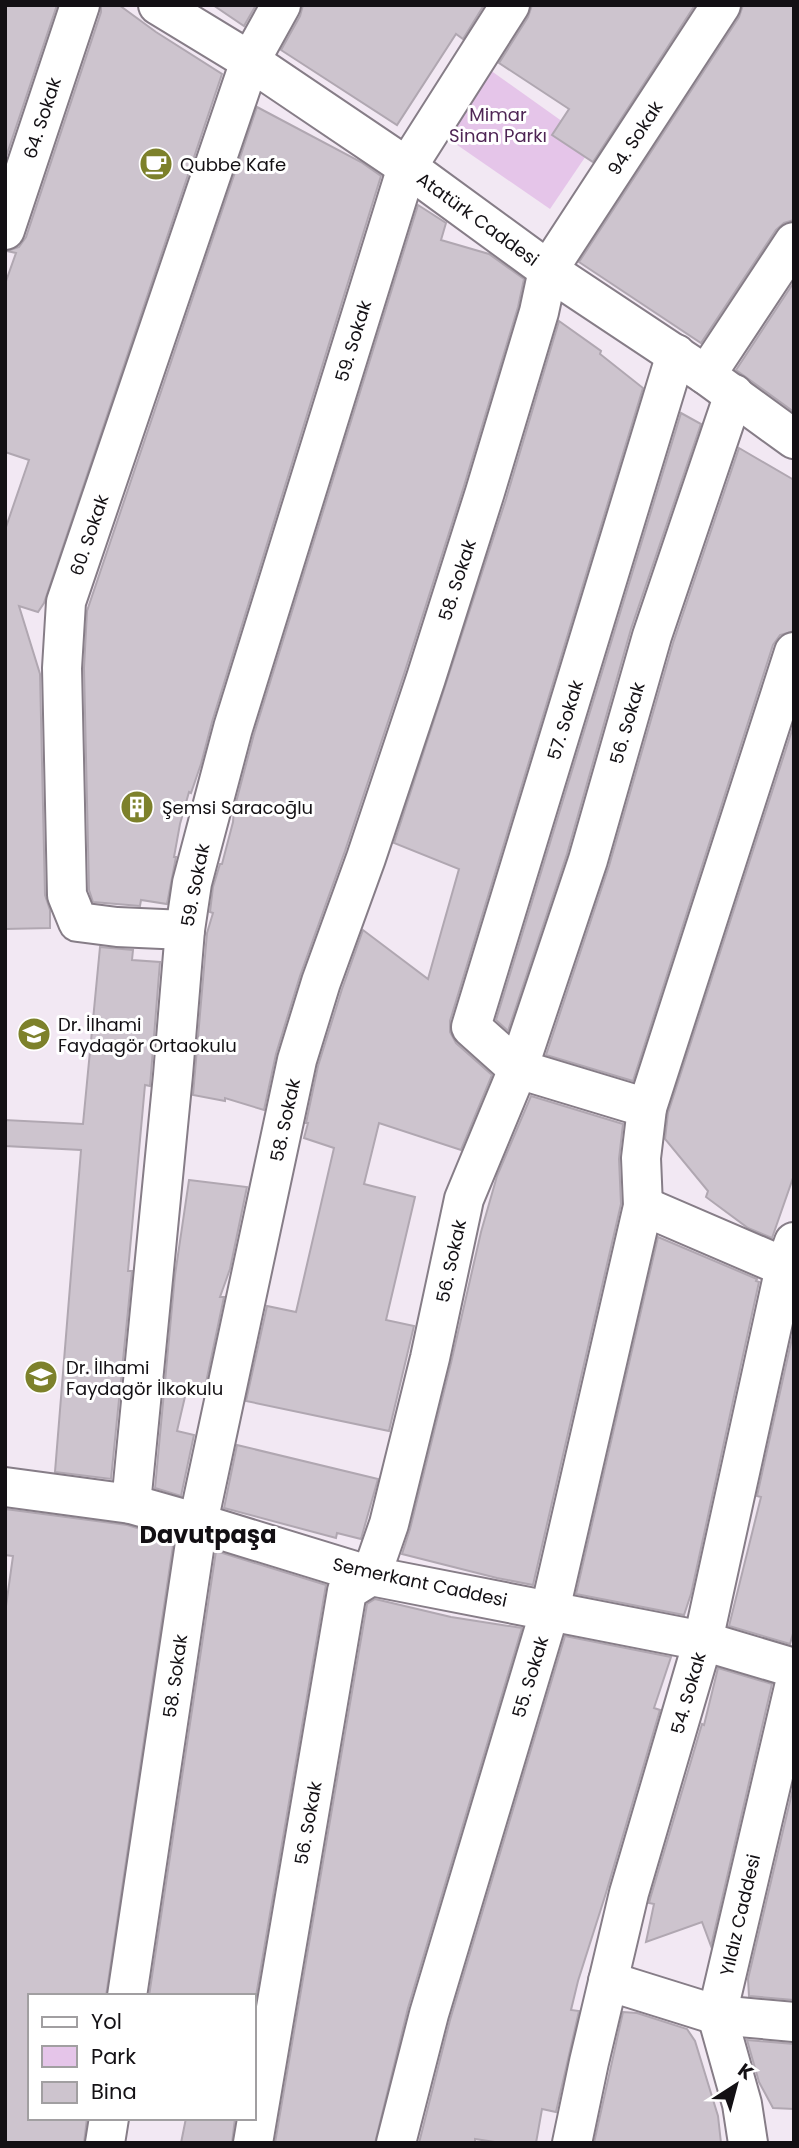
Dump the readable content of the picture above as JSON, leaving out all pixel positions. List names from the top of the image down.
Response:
{
  "streets": {
    "street": [
      "64. Sokak",
      "94. Sokak",
      "Atatürk Caddesi",
      "59. Sokak",
      "60. Sokak",
      "58. Sokak",
      "57. Sokak",
      "56. Sokak",
      "Semerkant Caddesi",
      "55. Sokak",
      "54. Sokak",
      "Yıldız Caddesi"
    ]
  },
  "crossings": [
    ["94. Sokak", "Atatürk Caddesi"],
    ["94. Sokak", "58. Sokak"],
    ["Atatürk Caddesi", "59. Sokak"],
    ["Atatürk Caddesi", "60. Sokak"],
    ["Atatürk Caddesi", "58. Sokak"],
    ["Atatürk Caddesi", "57. Sokak"],
    ["Atatürk Caddesi", "56. Sokak"],
    ["59. Sokak", "60. Sokak"],
    ["59. Sokak", "Semerkant Caddesi"],
    ["58. Sokak", "Semerkant Caddesi"],
    ["57. Sokak", "56. Sokak"],
    ["56. Sokak", "Semerkant Caddesi"],
    ["Semerkant Caddesi", "55. Sokak"],
    ["Semerkant Caddesi", "54. Sokak"]
  ],
  "districts": ["Davutpaşa"],
  "parks": ["Mimar Sinan Parkı"],
  "places": {
    "cafe": ["Qubbe Kafe"],
    "building": ["Şemsi Saracoğlu"],
    "school or university": ["Dr. İlhami Faydagör Ortaokulu", "Dr. İlhami Faydagör İlkokulu"]
  },
  "legend": ["Yol", "Park", "Bina"],
  "north": "top right"
}
